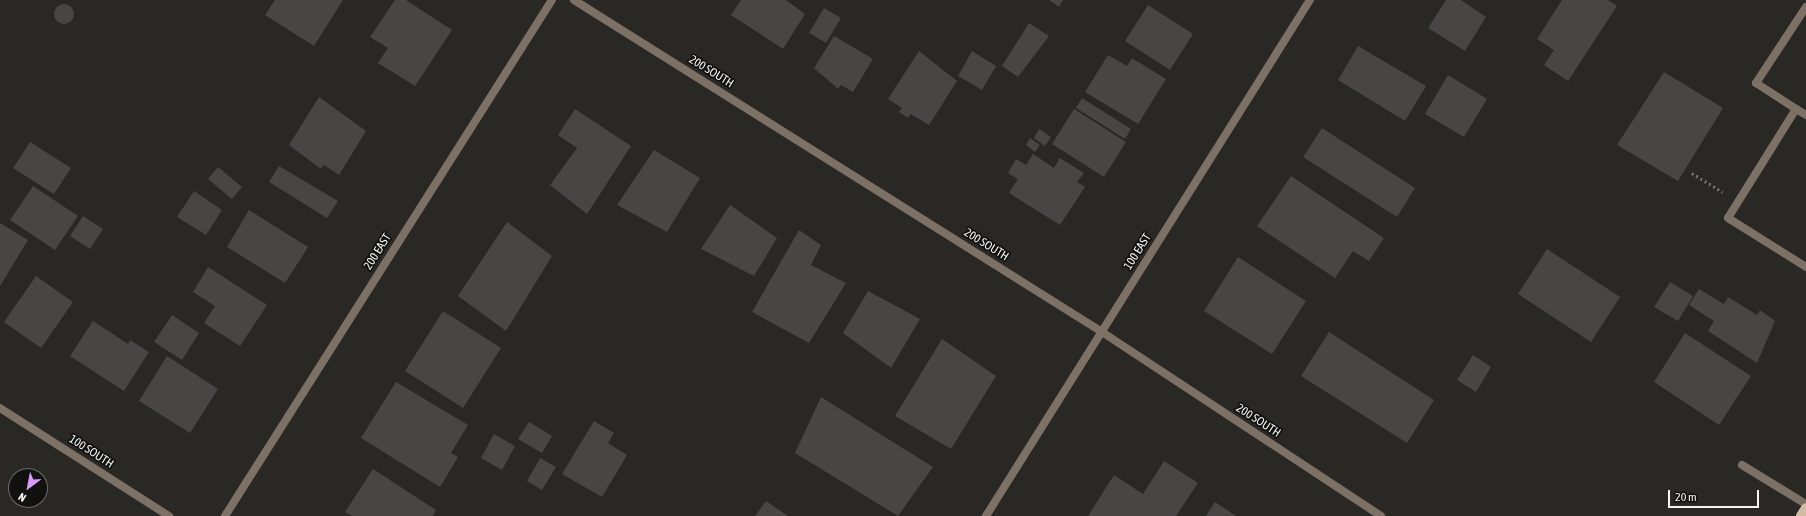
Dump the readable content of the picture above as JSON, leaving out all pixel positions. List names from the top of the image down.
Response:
{
  "streets": {
    "street": [
      "200 SOUTH",
      "200 EAST",
      "100 EAST",
      "100 SOUTH"
    ]
  },
  "crossings": [
    ["200 SOUTH", "100 EAST"]
  ],
  "scale_bar": "20 m",
  "north": "bottom left"
}
